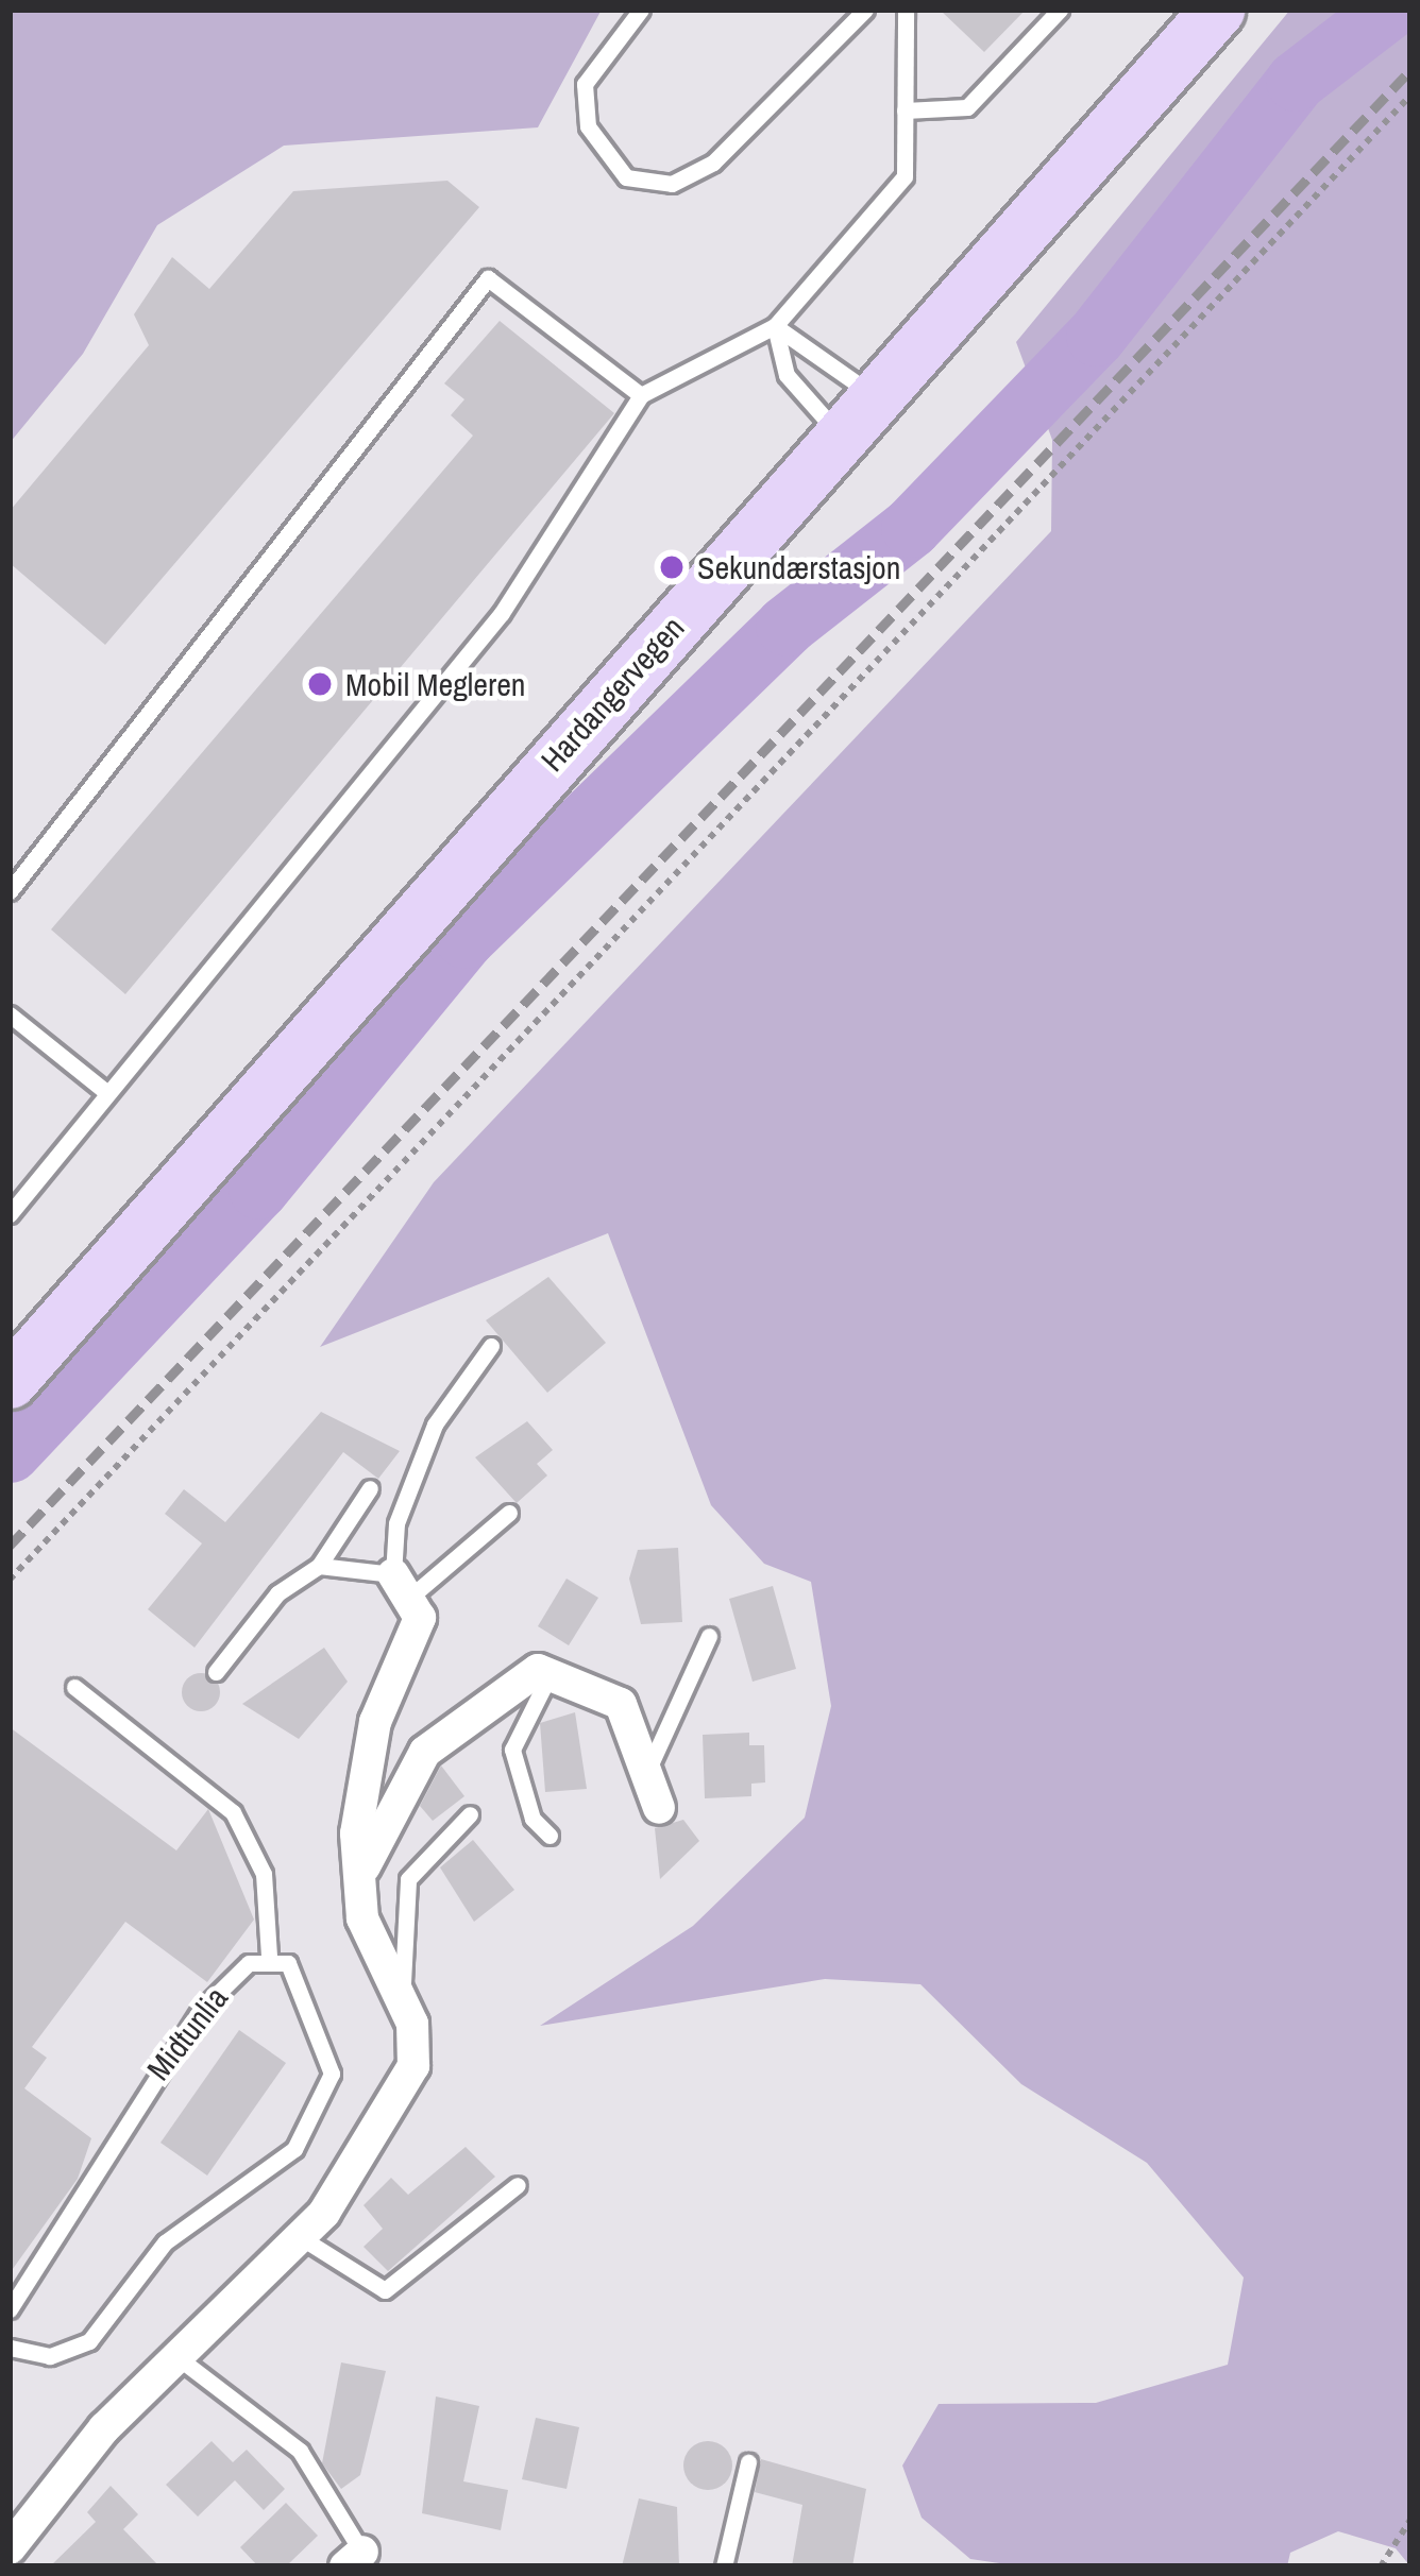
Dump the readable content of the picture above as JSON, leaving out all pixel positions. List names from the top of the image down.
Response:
{
  "streets": {
    "main road": ["Hardangervegen"],
    "lane": ["Midtunlia"]
  },
  "places": ["Sekundærstasjon", "Mobil Megleren"]
}
